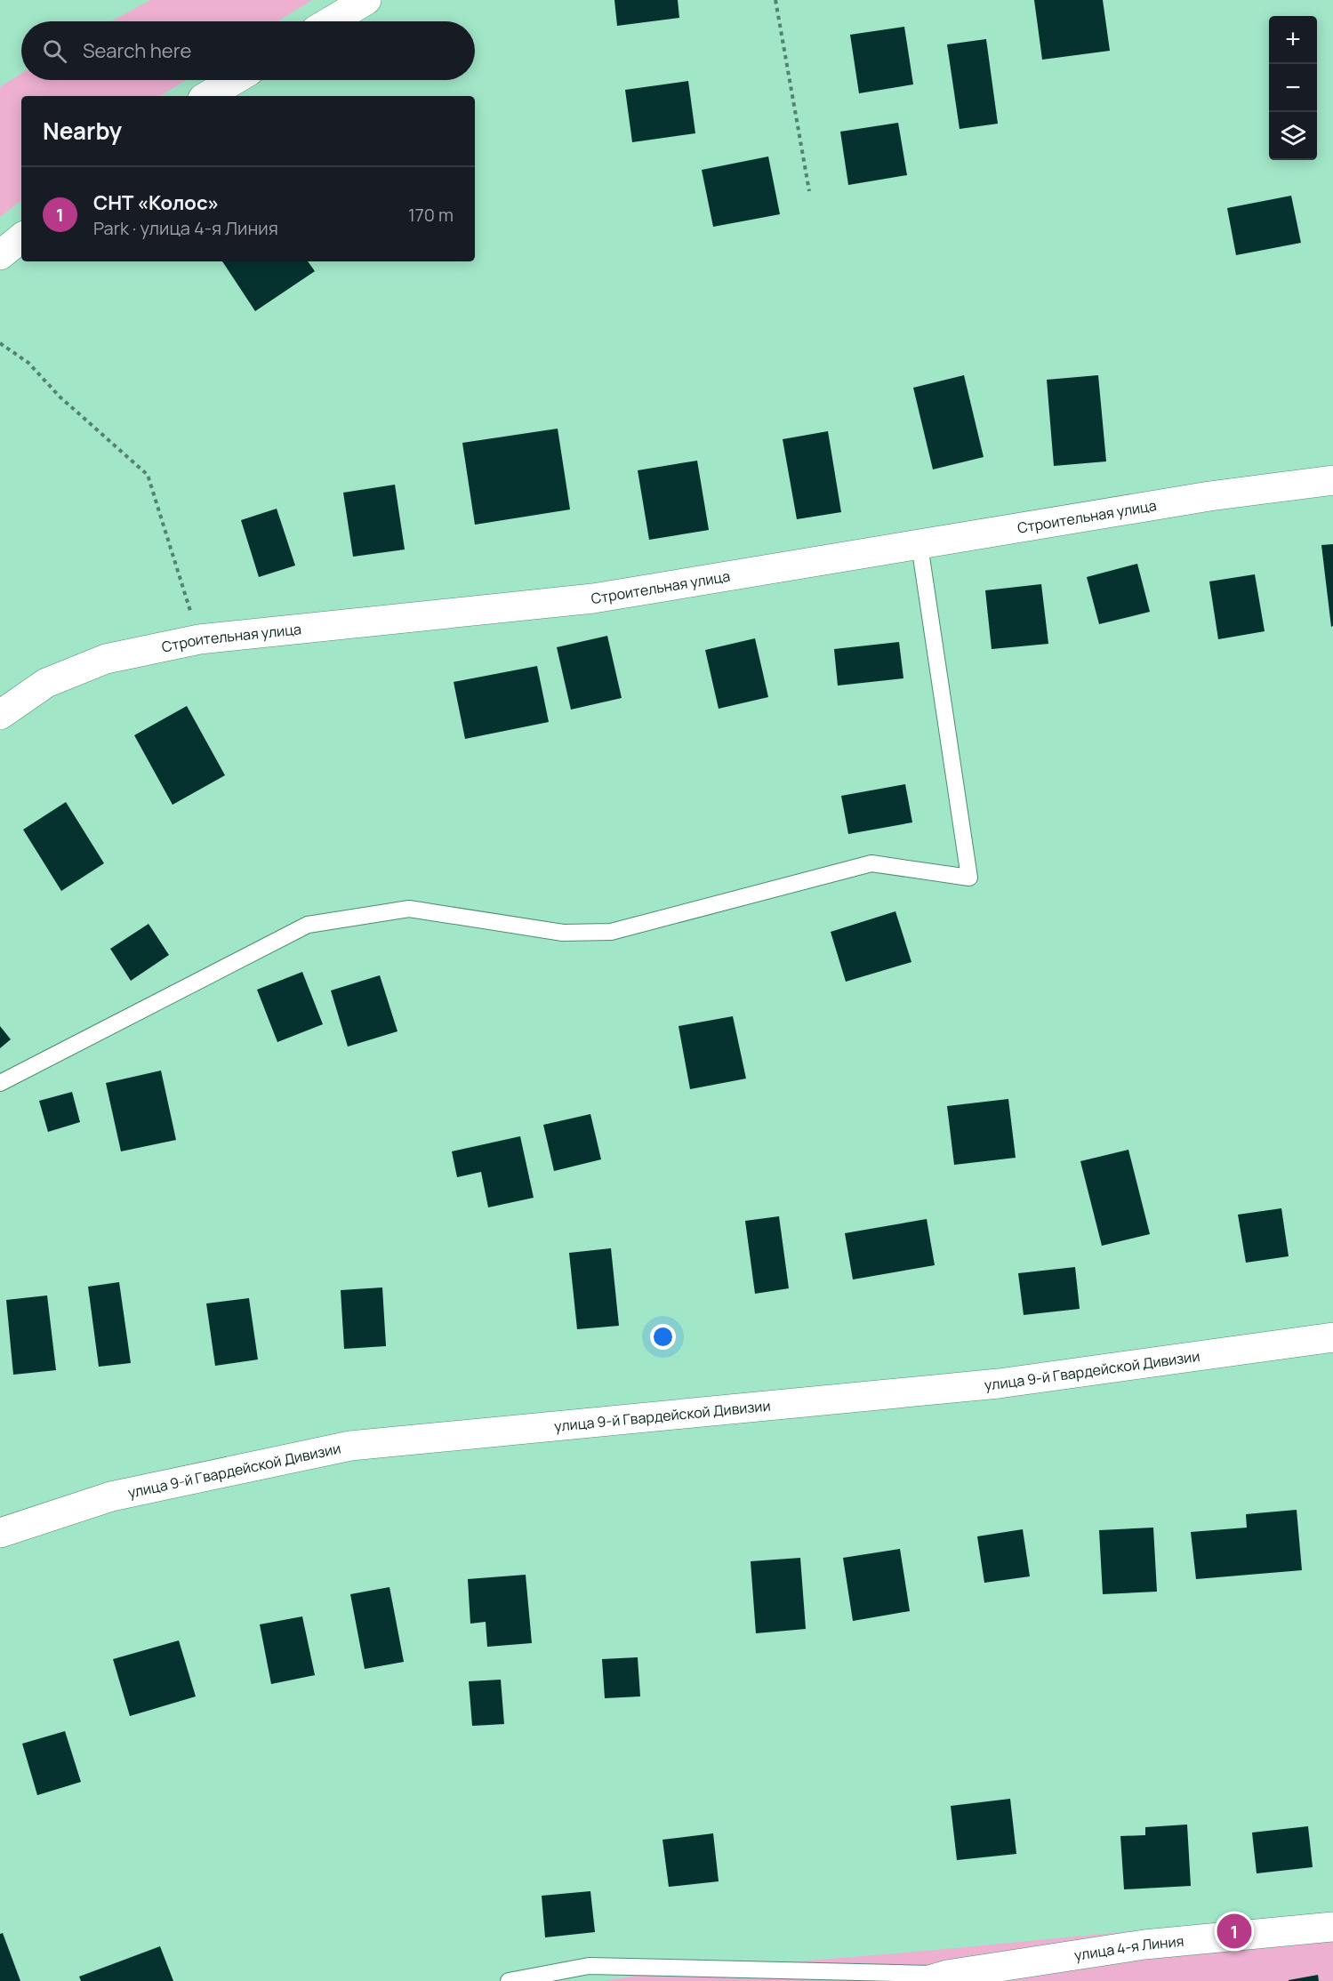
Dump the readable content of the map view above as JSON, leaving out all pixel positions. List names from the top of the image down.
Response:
{
  "streets": {
    "street": ["Строительная улица", "улица 9-й Гвардейской Дивизии", "улица 4-я Линия"]
  },
  "page": {
    "map_buttons": ["+", "−"],
    "search": "Search here",
    "heading": "Nearby",
    "list": [
      {
        "mark": "1",
        "name": "СНТ «Колос»",
        "note": "Park · улица 4-я Линия",
        "value": "170 m"
      }
    ],
    "pins": "1"
  }
}
